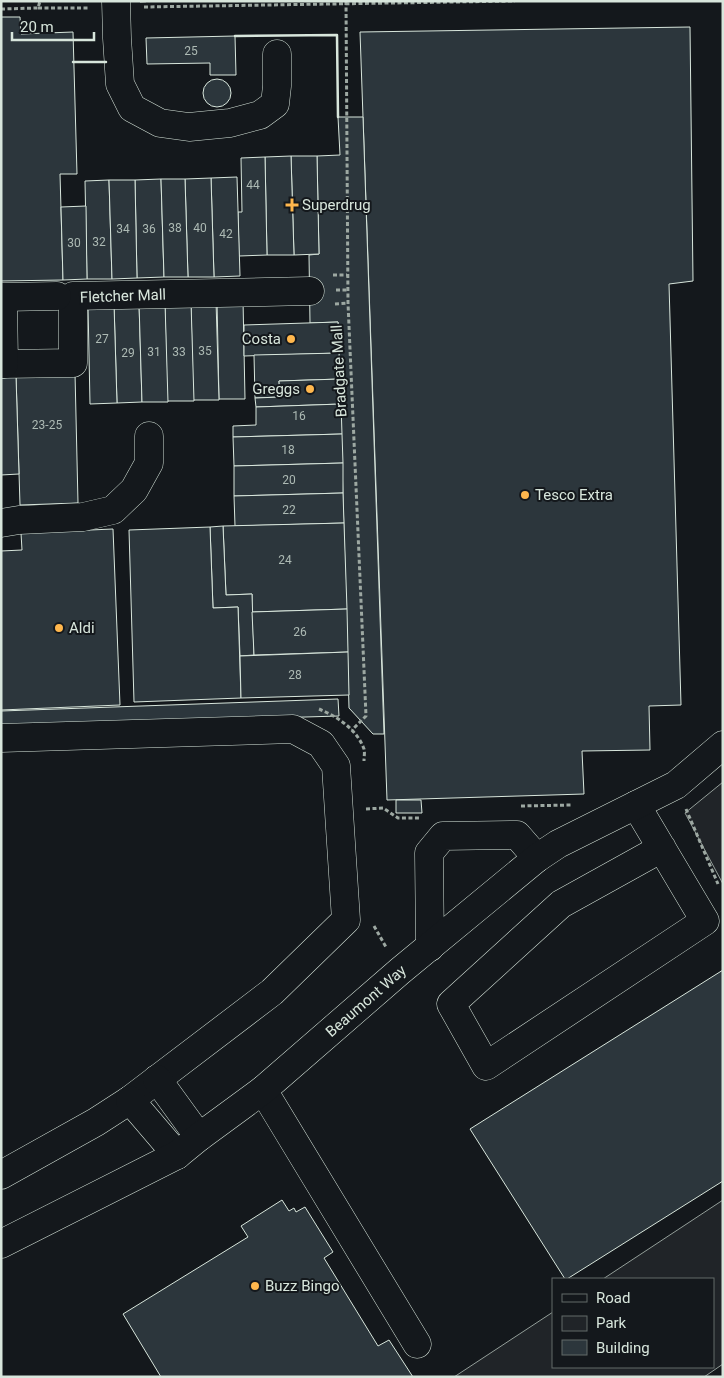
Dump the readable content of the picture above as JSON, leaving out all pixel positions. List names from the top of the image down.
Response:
{
  "streets": {
    "street": ["Fletcher Mall", "Beaumont Way"],
    "path": ["Bradgate Mall"]
  },
  "places": {
    "health": ["Superdrug"],
    "other": [
      "Costa",
      "Greggs",
      "Tesco Extra",
      "Aldi",
      "Buzz Bingo"
    ]
  },
  "house_numbers": [
    "25",
    "44",
    "38",
    "40",
    "34",
    "36",
    "42",
    "32",
    "30",
    "27",
    "35",
    "31",
    "33",
    "29",
    "16",
    "23-25",
    "18",
    "20",
    "22",
    "24",
    "26",
    "28"
  ],
  "legend": ["Road", "Park", "Building"],
  "scale_bar": "20 m"
}
